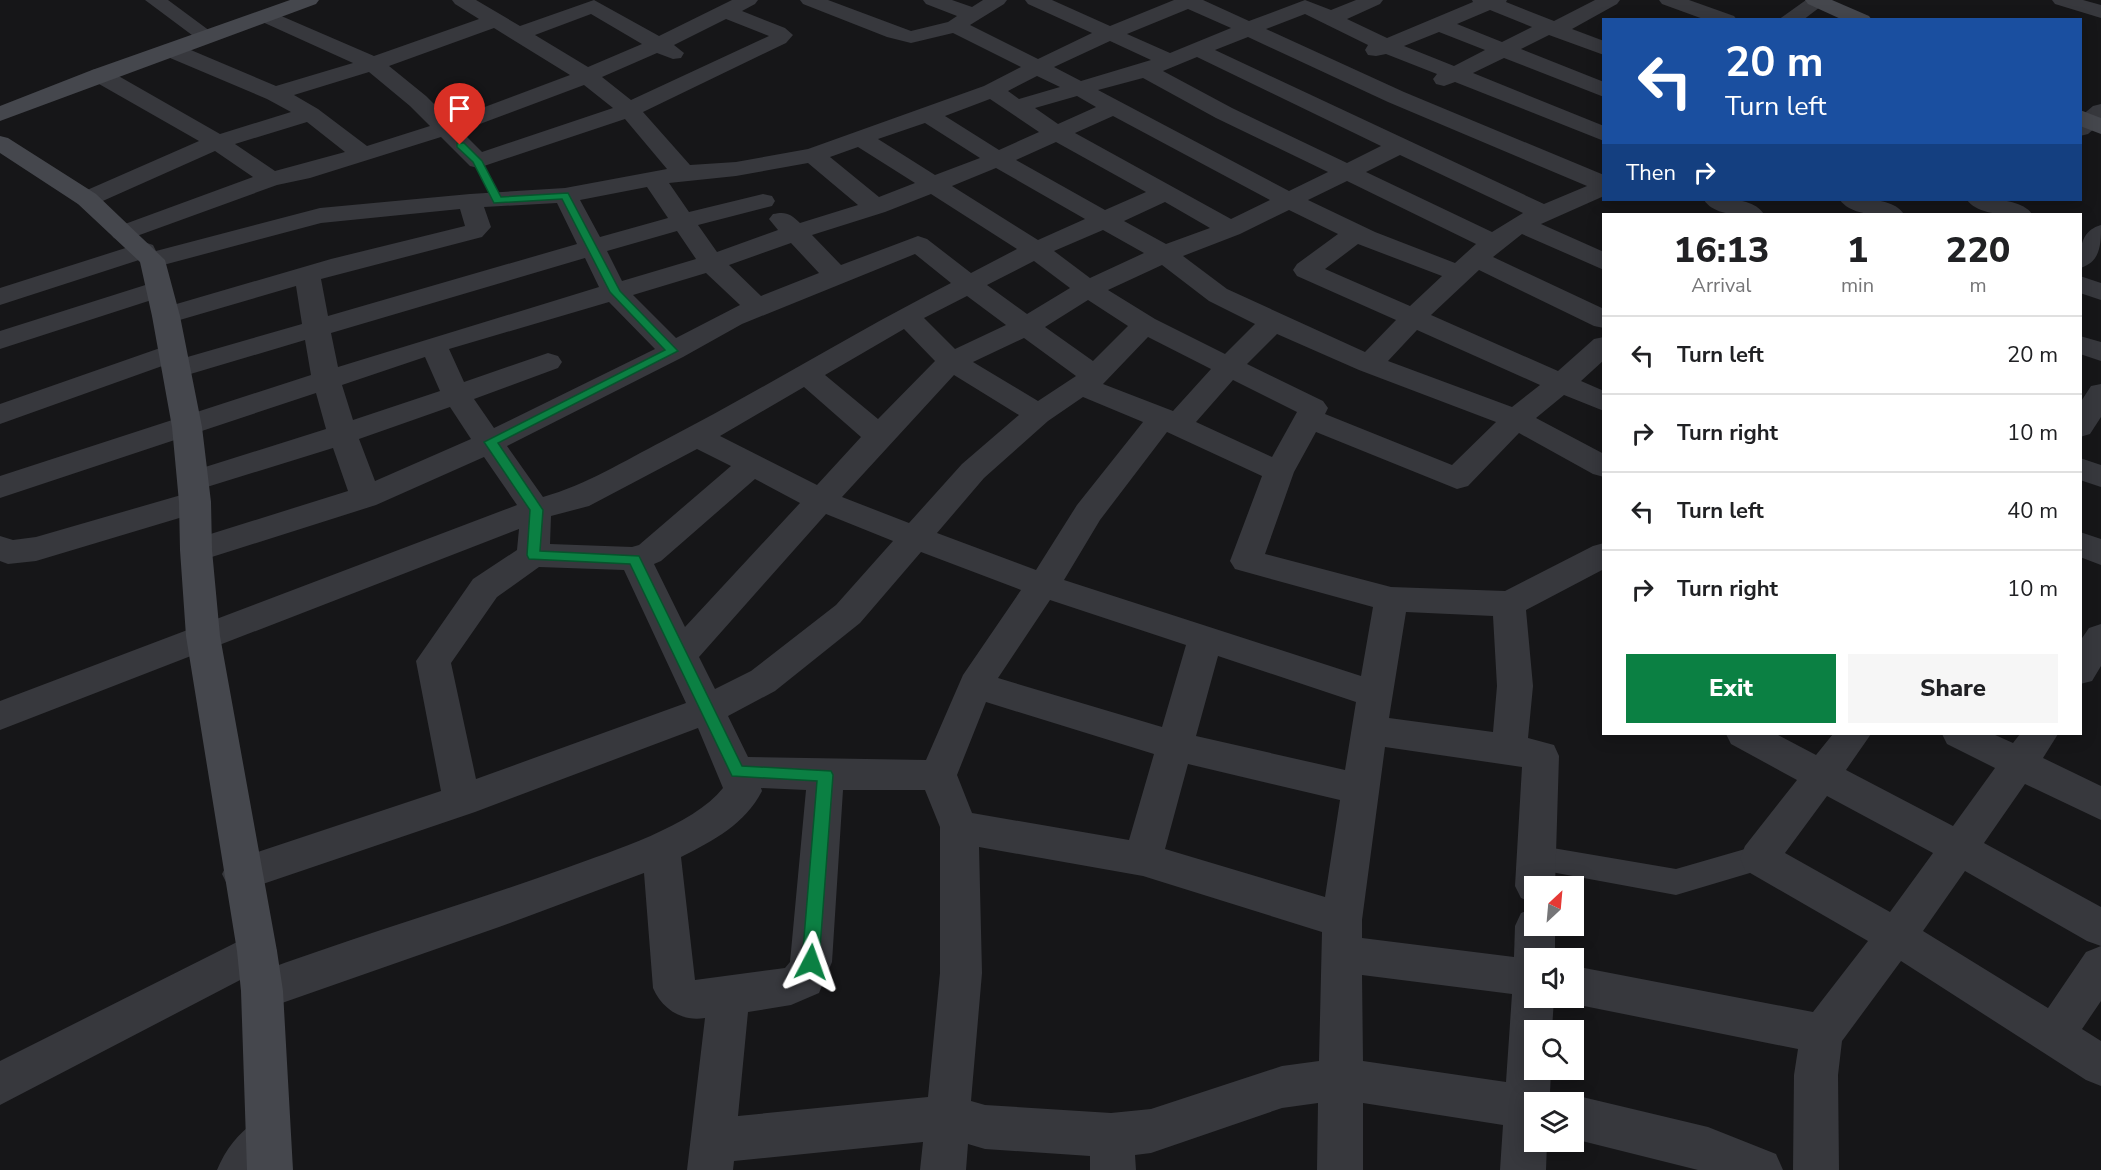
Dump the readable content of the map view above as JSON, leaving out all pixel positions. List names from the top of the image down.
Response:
{
  "north": "top right",
  "page": {
    "turn": ["20 m", "Turn left"],
    "then": "Then",
    "eta": [
      "16:13",
      "Arrival",
      "1",
      "min",
      "220",
      "m"
    ],
    "list": [
      {
        "name": "Turn left",
        "value": "20 m"
      },
      {
        "name": "Turn right",
        "value": "10 m"
      },
      {
        "name": "Turn left",
        "value": "40 m"
      },
      {
        "name": "Turn right",
        "value": "10 m"
      }
    ],
    "buttons": ["Exit", "Share"]
  }
}
